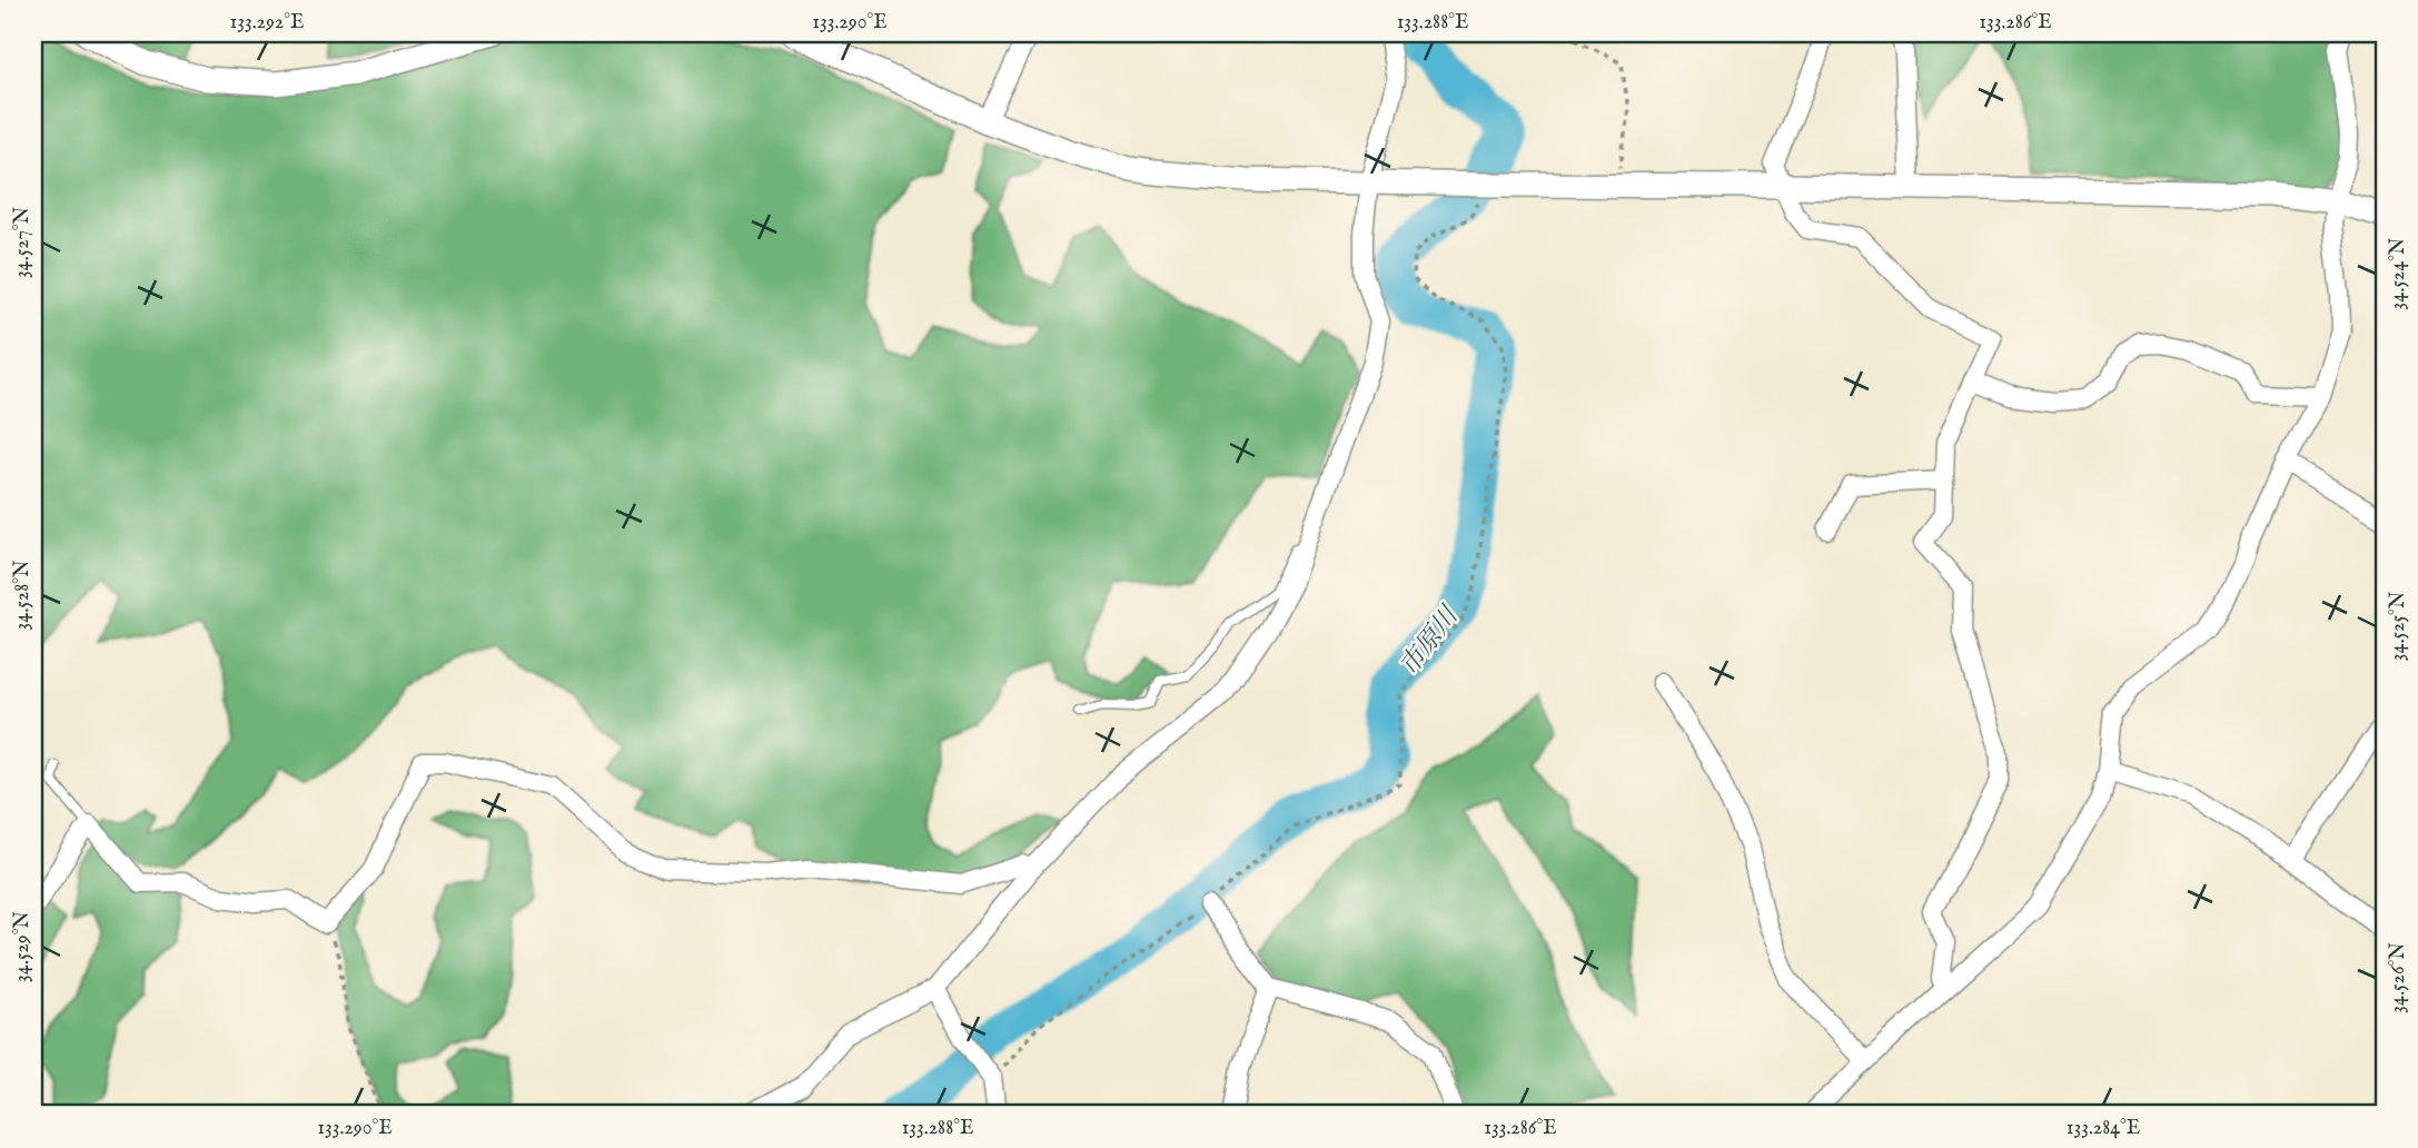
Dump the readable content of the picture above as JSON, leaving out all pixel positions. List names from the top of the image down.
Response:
{
  "water": ["市原川"],
  "coordinates": [
    "133.292°E",
    "133.290°E",
    "133.288°E",
    "133.286°E",
    "34.527°N",
    "34.524°N",
    "34.528°N",
    "34.525°N",
    "34.529°N",
    "34.526°N",
    "133.284°E"
  ]
}
